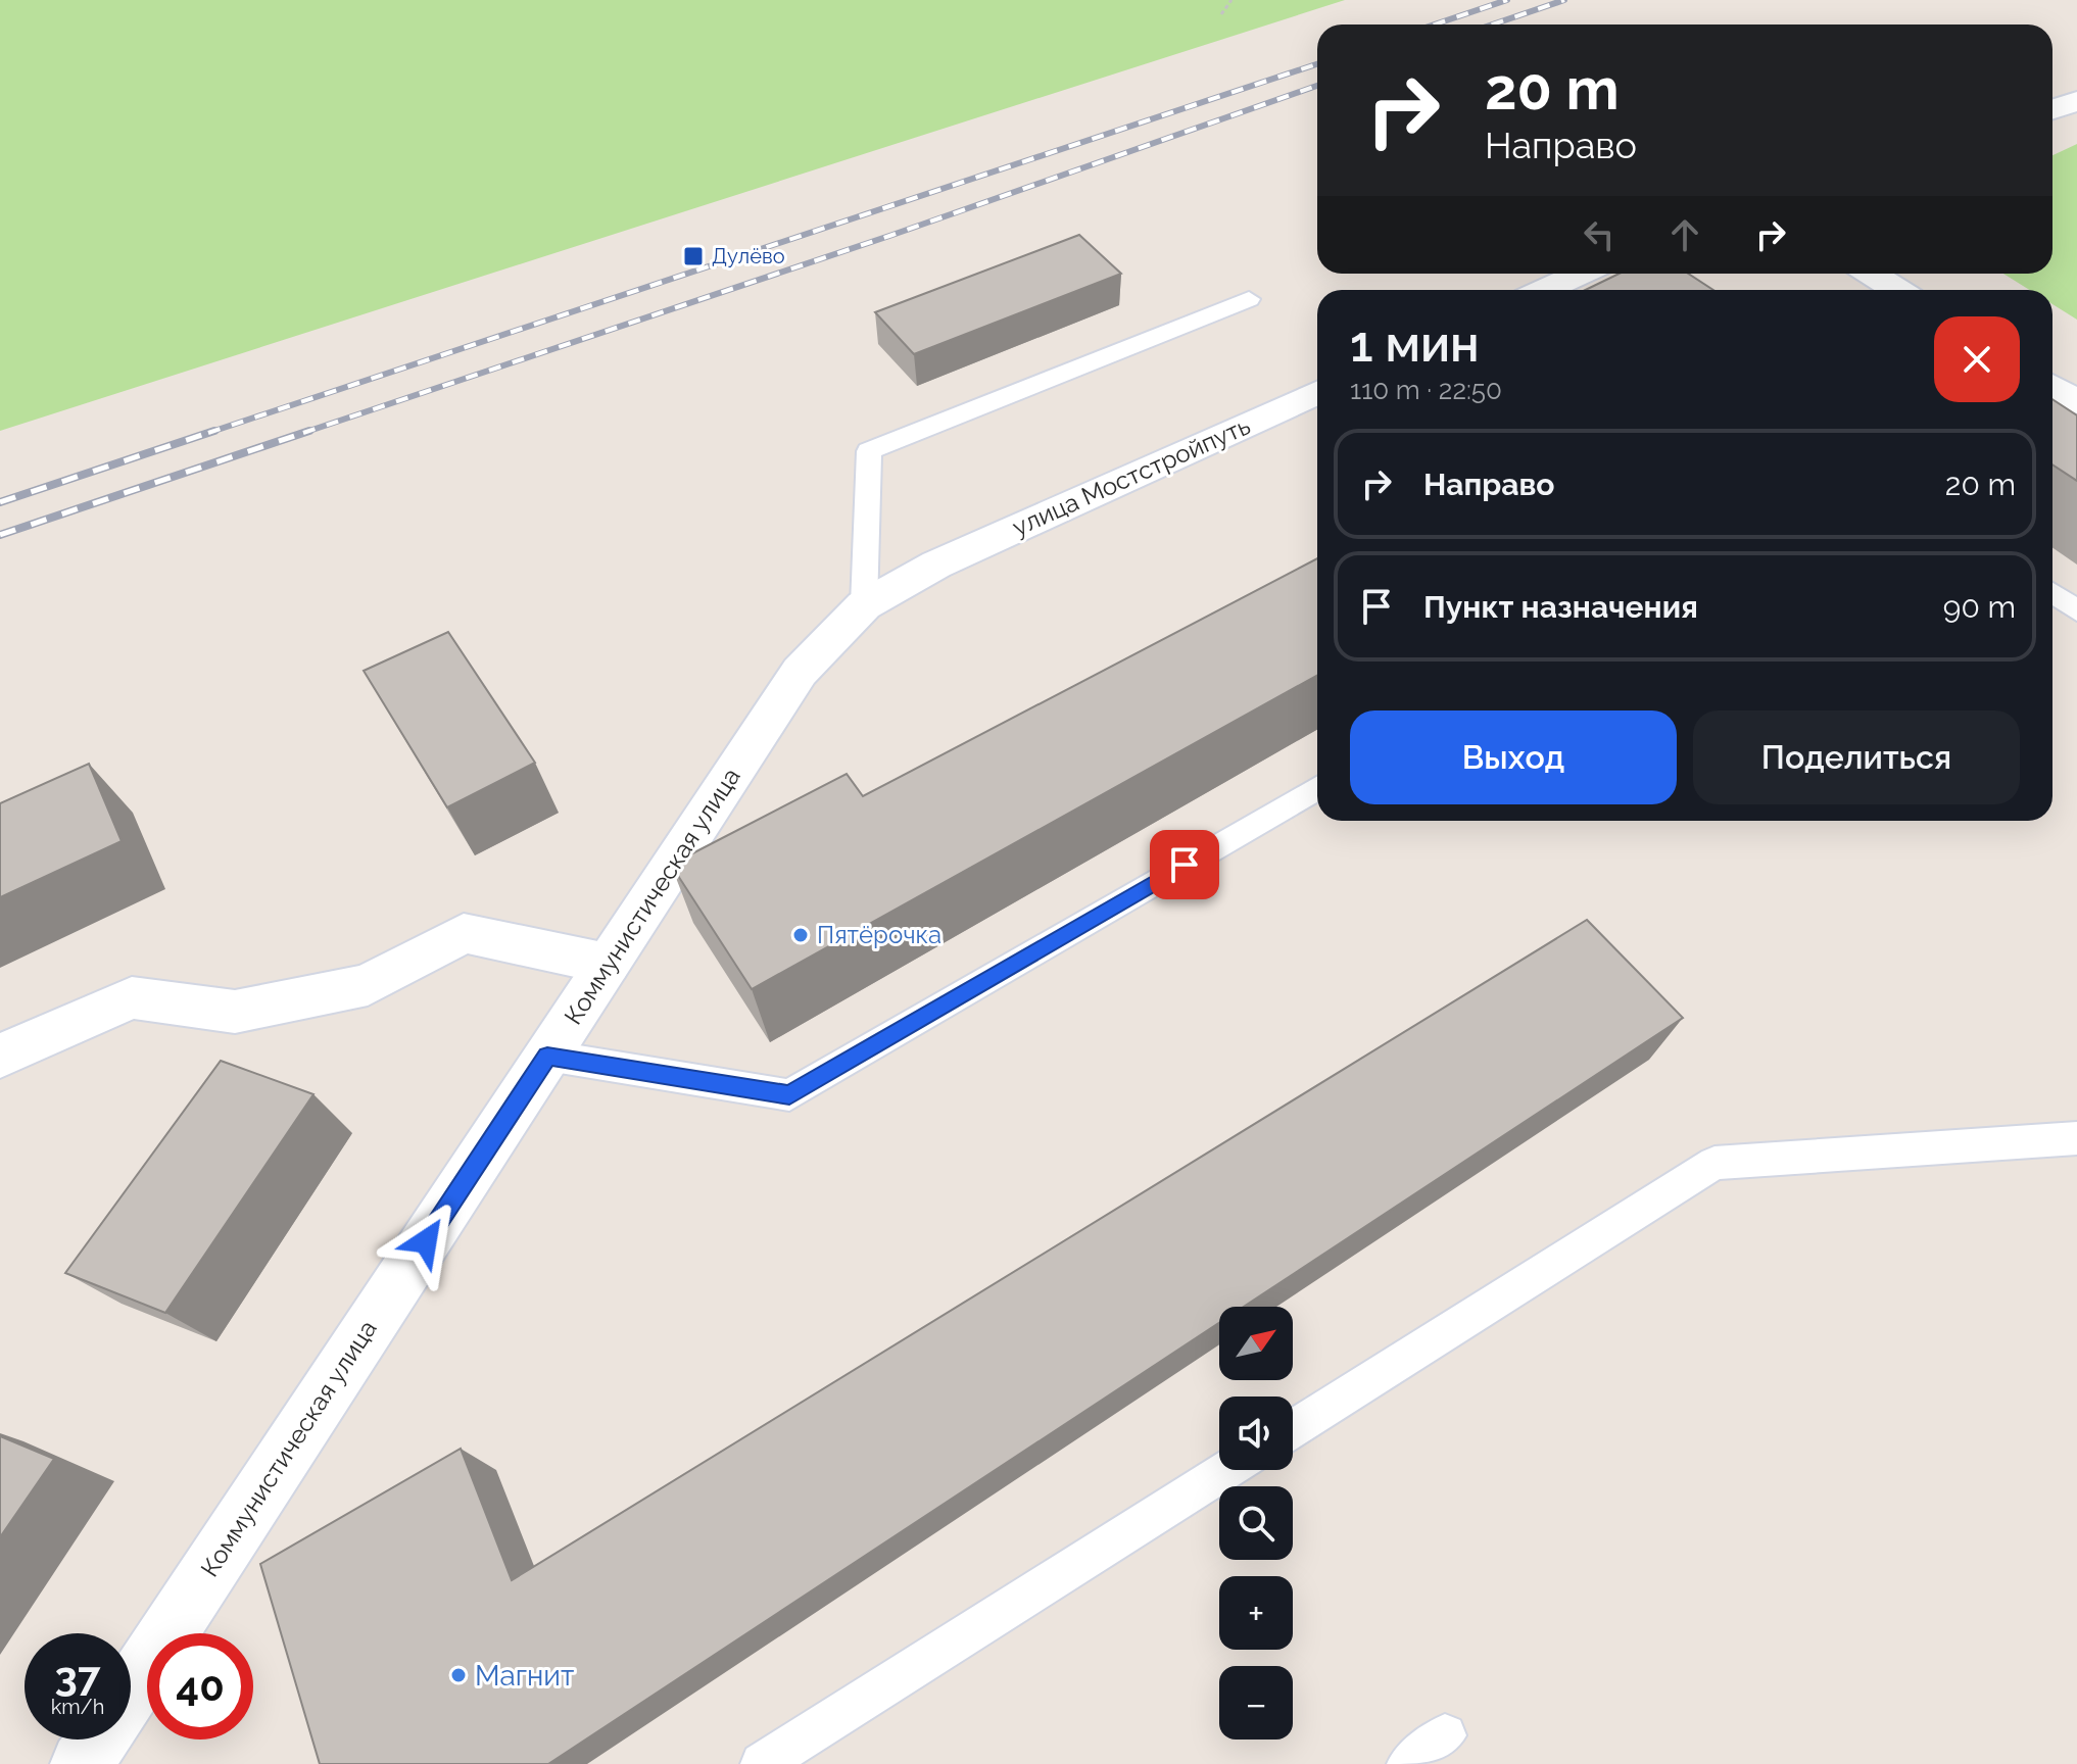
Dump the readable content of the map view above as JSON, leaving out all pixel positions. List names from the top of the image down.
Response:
{
  "streets": {
    "street": ["улица Мостстройпуть", "Коммунистическая улица"]
  },
  "crossings": [
    ["улица Мостстройпуть", "Коммунистическая улица"]
  ],
  "places": {
    "transit": ["Дулёво"],
    "other": ["Пятёрочка", "Магнит"]
  },
  "north": "top right",
  "page": {
    "turn": ["20 m", "Направо"],
    "heading": ["1 мин", "110 m · 22:50"],
    "list": [
      {
        "name": "Направо",
        "value": "20 m"
      },
      {
        "name": "Пункт назначения",
        "value": "90 m"
      }
    ],
    "buttons": ["Выход", "Поделиться"],
    "map_buttons": ["+", "−"],
    "speed": "37 km/h",
    "limit": "40"
  }
}
